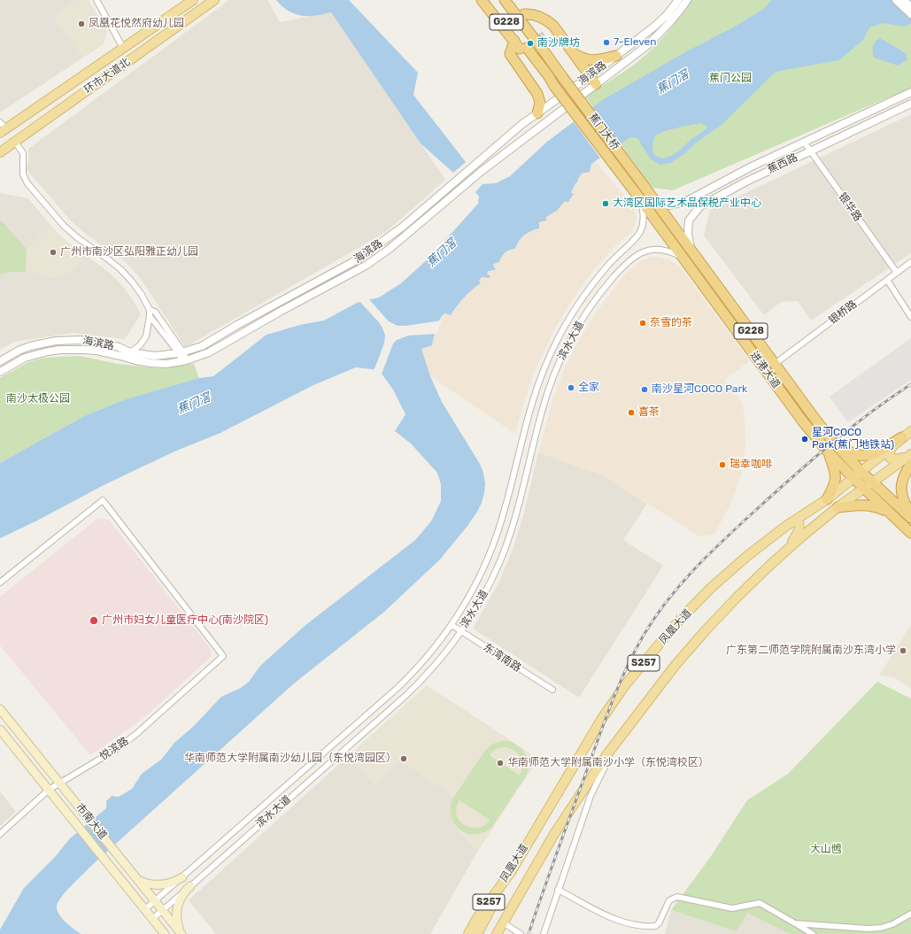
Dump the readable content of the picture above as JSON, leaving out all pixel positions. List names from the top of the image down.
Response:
{
  "streets": {
    "highway": ["G228", "蕉门大桥", "进港大道"],
    "main road": [
      "环市大道北",
      "凤凰大道",
      "S257",
      "市南大道"
    ],
    "street": [
      "海滨路",
      "蕉西路",
      "银华路",
      "银桥路",
      "滨水大道",
      "东湾南路",
      "悦滨路"
    ]
  },
  "crossings": [
    ["G228", "蕉门大桥"],
    ["蕉门大桥", "进港大道"],
    ["蕉西路", "银华路"],
    ["蕉西路", "进港大道"],
    ["银华路", "银桥路"],
    ["银桥路", "进港大道"],
    ["滨水大道", "进港大道"],
    ["滨水大道", "东湾南路"],
    ["滨水大道", "市南大道"],
    ["进港大道", "凤凰大道"],
    ["凤凰大道", "S257"],
    ["悦滨路", "市南大道"]
  ],
  "water": ["蕉门滘"],
  "parks": ["蕉门公园", "南沙太极公园", "大山乸"],
  "places": [
    "凤凰花悦然府幼儿园",
    "7-Eleven",
    "南沙牌坊",
    "大湾区国际艺术品保税产业中心",
    "广州市南沙区弘阳雅正幼儿园",
    "奈雪的茶",
    "全家",
    "南沙星河COCO Park",
    "喜茶",
    "星河COCO Park(蕉门地铁站)",
    "瑞幸咖啡",
    "广州市妇女儿童医疗中心(南沙院区)",
    "广东第二师范学院附属南沙东湾小学",
    "华南师范大学附属南沙幼儿园（东悦湾园区）",
    "华南师范大学附属南沙小学（东悦湾校区）"
  ]
}
